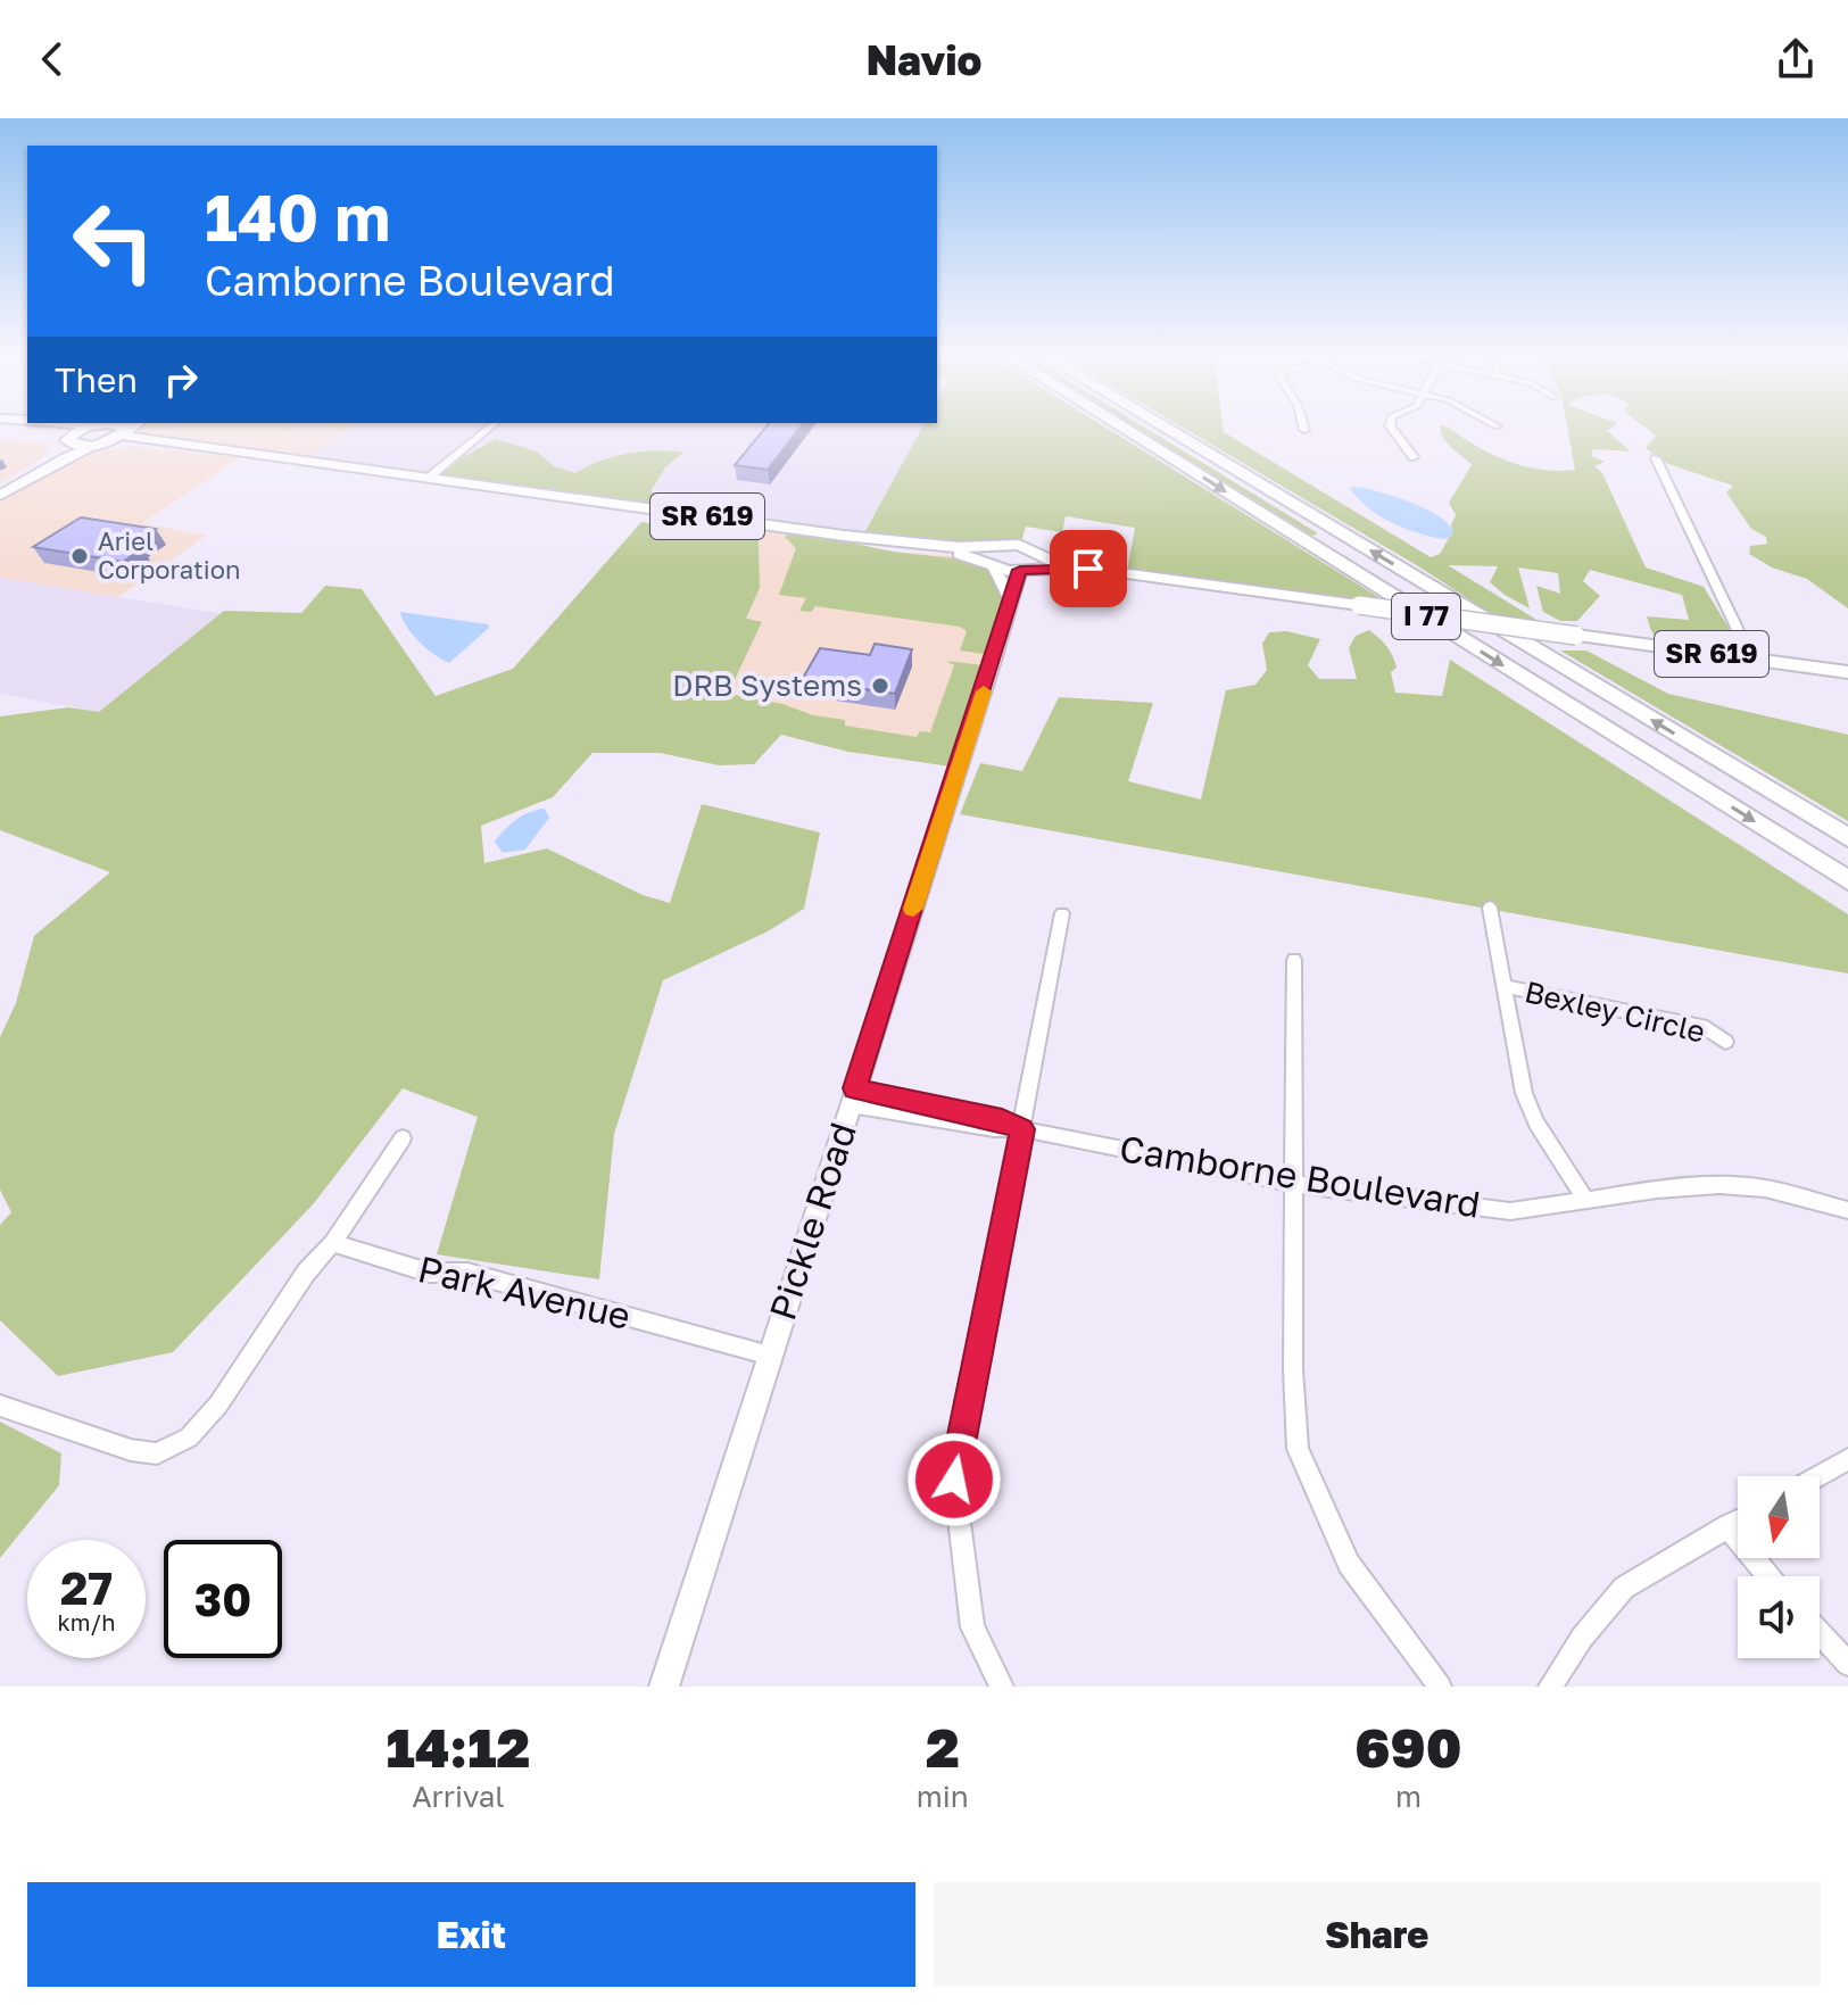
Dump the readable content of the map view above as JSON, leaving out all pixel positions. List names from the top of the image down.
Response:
{
  "streets": {
    "highway": ["I 77"],
    "main road": ["SR 619"],
    "street": [
      "Bexley Circle",
      "Camborne Boulevard",
      "Pickle Road",
      "Park Avenue"
    ]
  },
  "crossings": [
    ["Camborne Boulevard", "Pickle Road"],
    ["Pickle Road", "Park Avenue"]
  ],
  "places": ["Ariel Corporation", "DRB Systems"],
  "north": "bottom",
  "page": {
    "header": "Navio",
    "turn": ["140 m", "Camborne Boulevard"],
    "then": "Then",
    "speed": "27 km/h",
    "limit": "30",
    "eta": [
      "14:12",
      "Arrival",
      "2",
      "min",
      "690",
      "m"
    ],
    "buttons": ["Exit", "Share"]
  }
}
